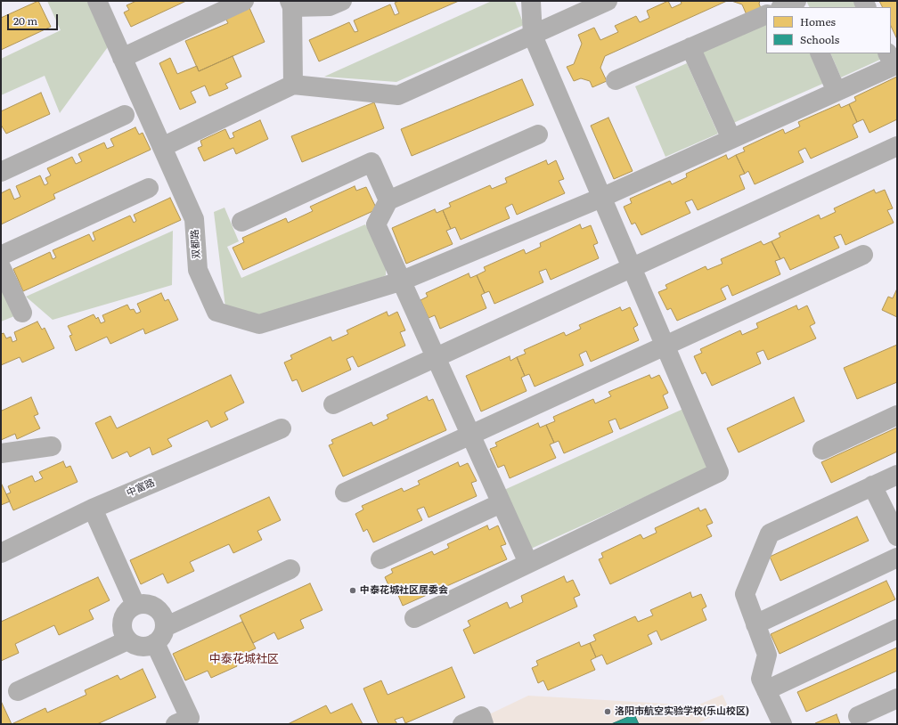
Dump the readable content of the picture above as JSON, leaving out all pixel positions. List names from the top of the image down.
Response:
{
  "streets": {
    "street": ["双都路", "中富路"]
  },
  "districts": ["中泰花城社区"],
  "places": ["中泰花城社区居委会", "洛阳市航空实验学校(乐山校区)"],
  "legend": ["Homes", "Schools"],
  "scale_bar": "20 m"
}
